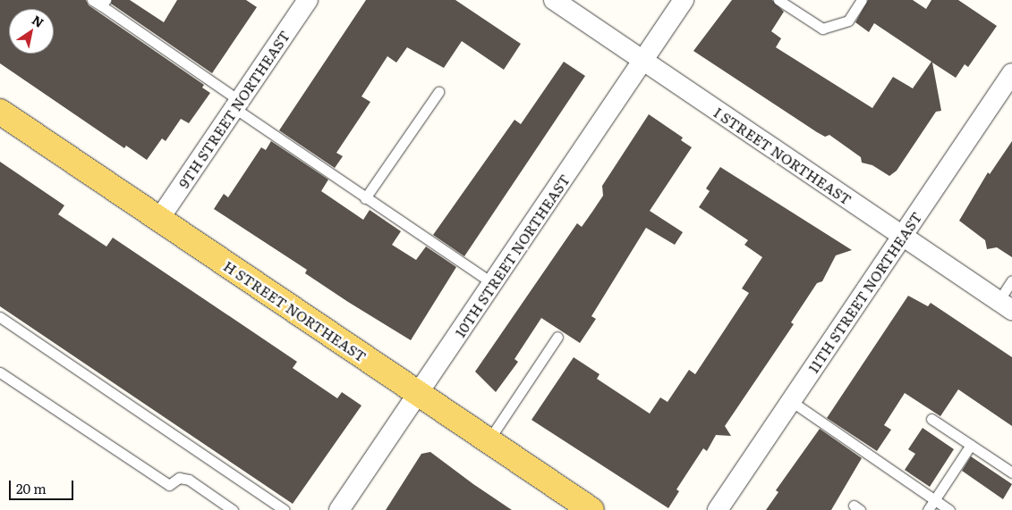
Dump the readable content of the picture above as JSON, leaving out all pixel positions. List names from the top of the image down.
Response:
{
  "streets": {
    "main road": ["H STREET NORTHEAST"],
    "street": [
      "9TH STREET NORTHEAST",
      "I STREET NORTHEAST",
      "10TH STREET NORTHEAST",
      "11TH STREET NORTHEAST"
    ]
  },
  "crossings": [
    ["9TH STREET NORTHEAST", "H STREET NORTHEAST"],
    ["I STREET NORTHEAST", "10TH STREET NORTHEAST"],
    ["I STREET NORTHEAST", "11TH STREET NORTHEAST"],
    ["10TH STREET NORTHEAST", "H STREET NORTHEAST"]
  ],
  "scale_bar": "20 m",
  "north": "top right"
}
